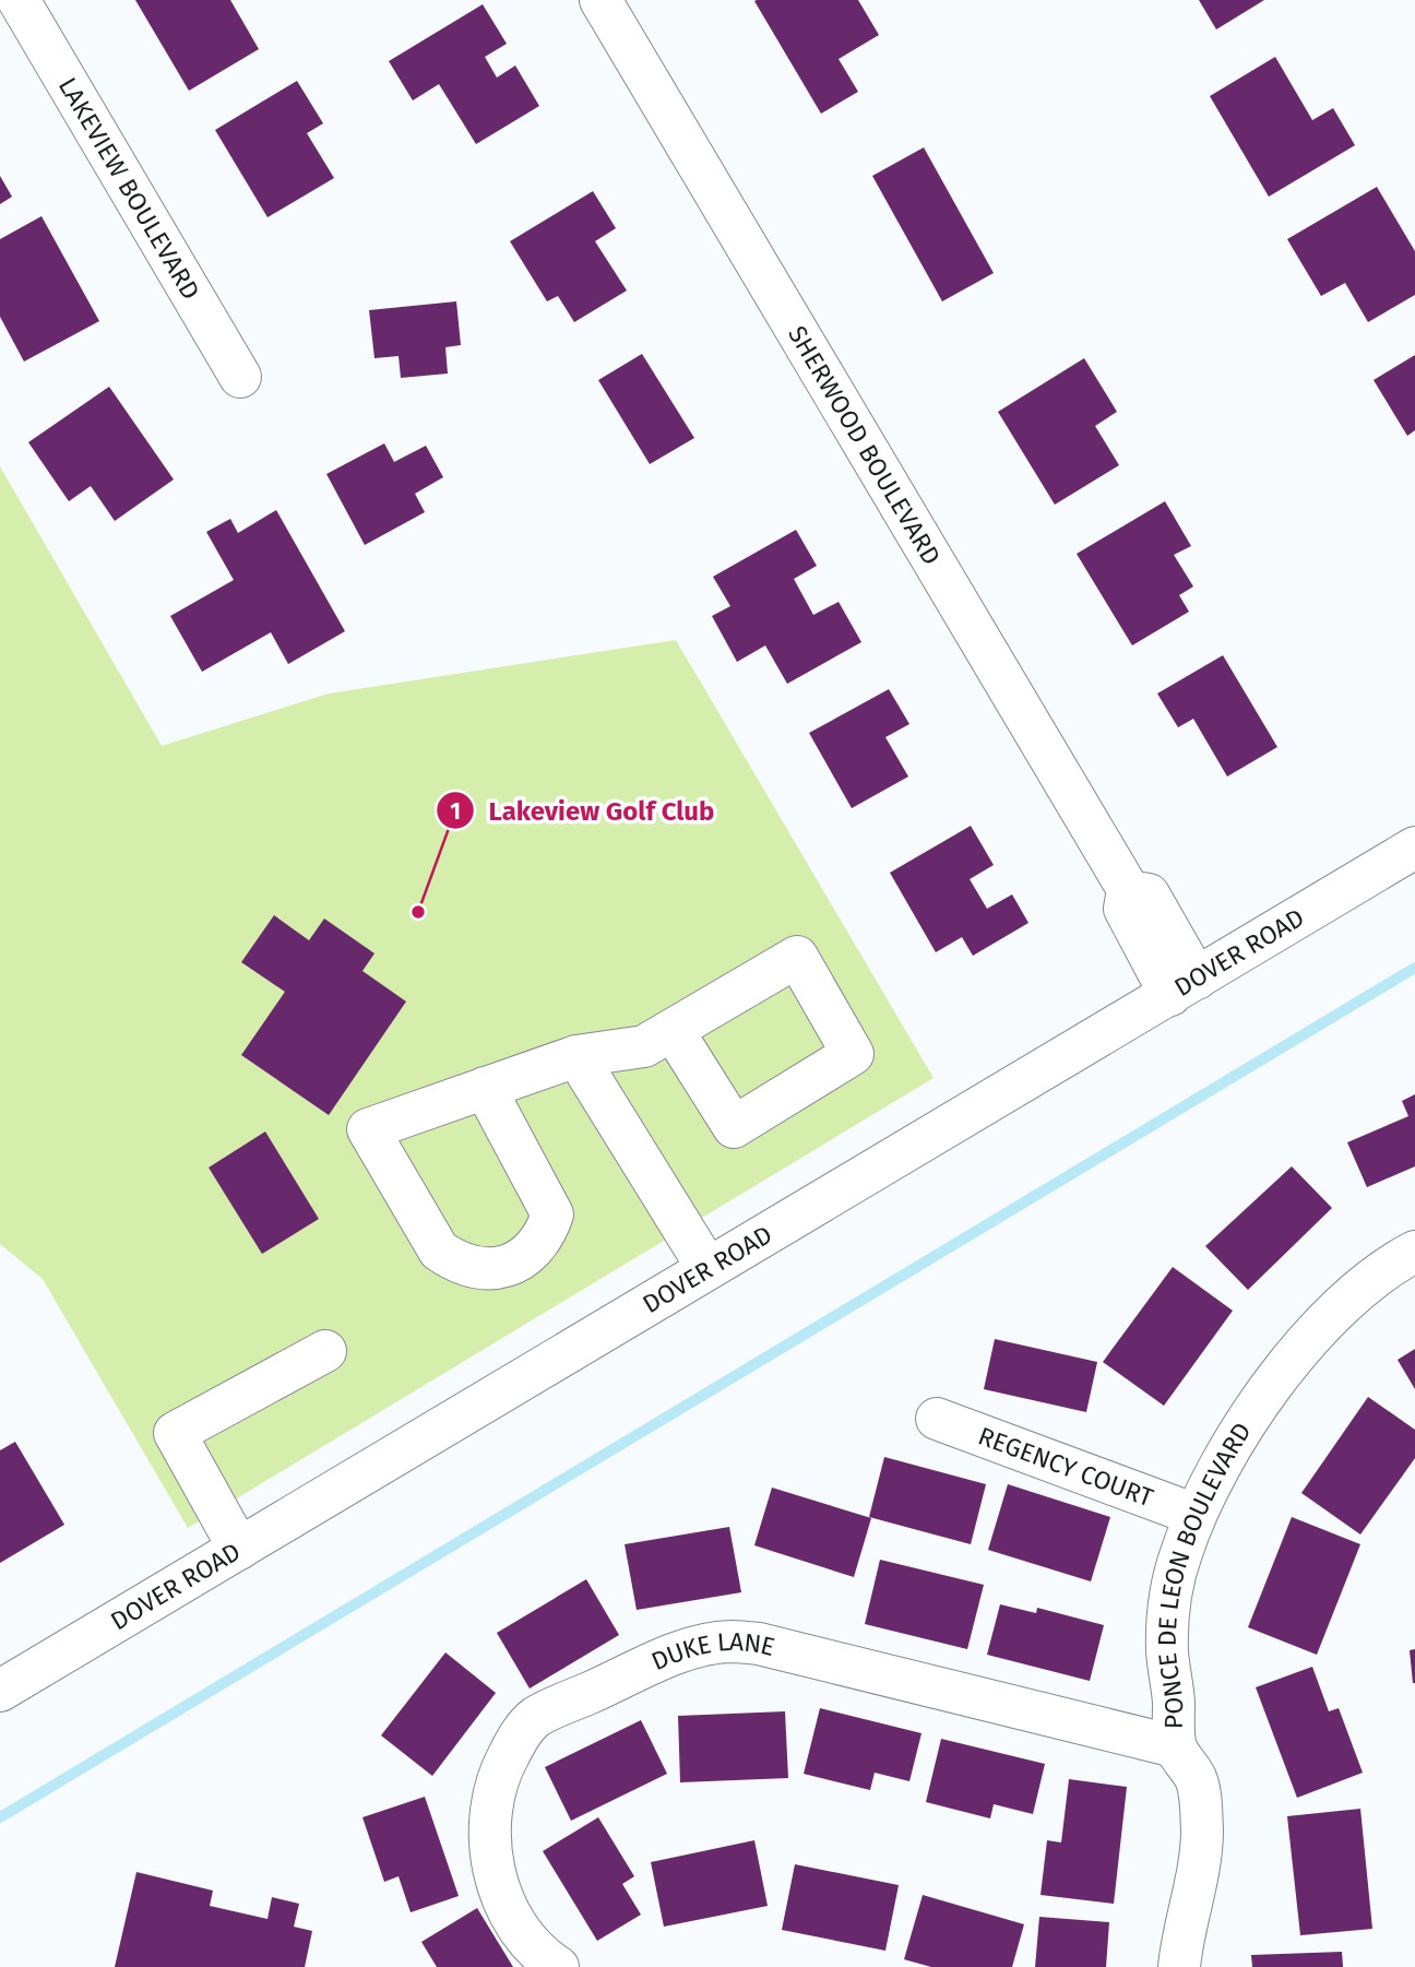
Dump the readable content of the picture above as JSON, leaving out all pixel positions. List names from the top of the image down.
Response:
{
  "streets": {
    "street": [
      "LAKEVIEW BOULEVARD",
      "SHERWOOD BOULEVARD",
      "DOVER ROAD",
      "REGENCY COURT",
      "PONCE DE LEON BOULEVARD",
      "DUKE LANE"
    ]
  },
  "crossings": [
    ["SHERWOOD BOULEVARD", "DOVER ROAD"],
    ["REGENCY COURT", "PONCE DE LEON BOULEVARD"],
    ["PONCE DE LEON BOULEVARD", "DUKE LANE"]
  ],
  "places": ["Lakeview Golf Club"]
}
